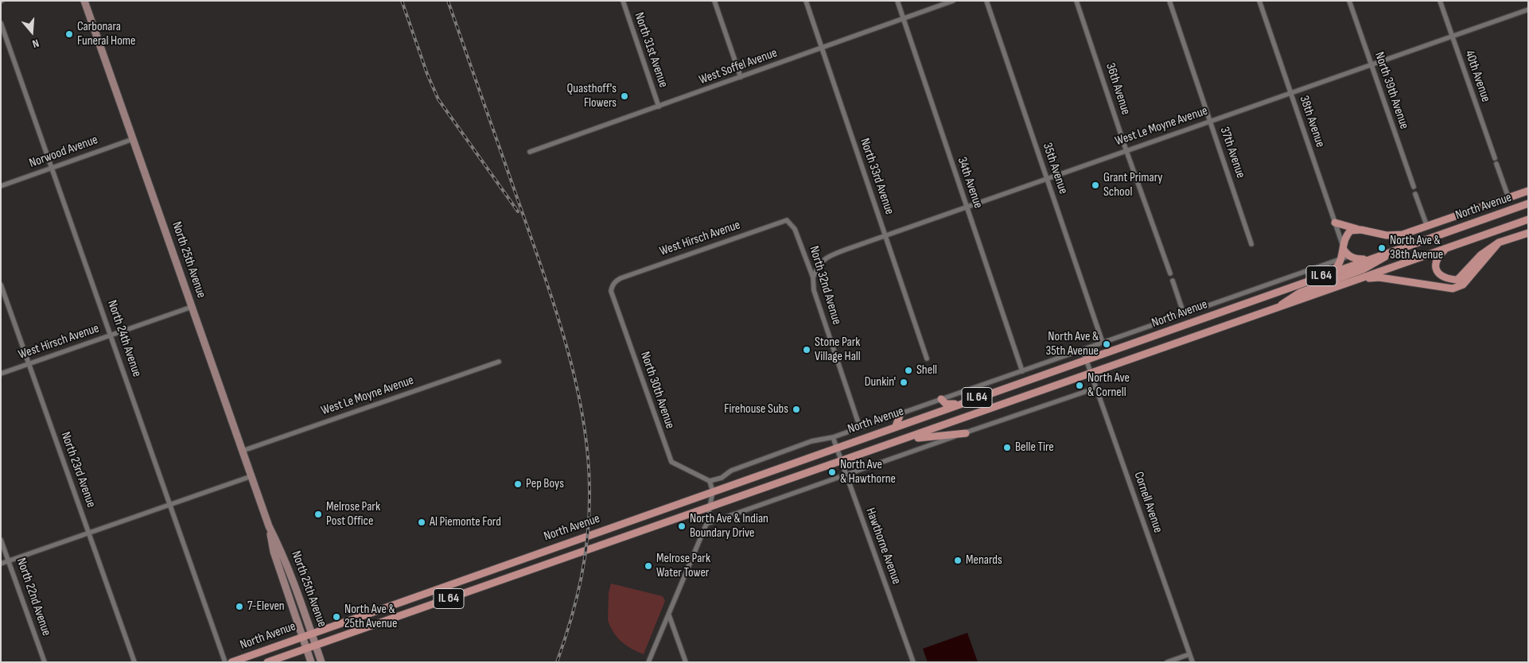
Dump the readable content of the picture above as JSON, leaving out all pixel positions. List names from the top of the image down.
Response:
{
  "streets": {
    "main road": ["North Avenue", "North 25th Avenue", "IL 64"],
    "street": [
      "North 31st Avenue",
      "West Soffel Avenue",
      "40th Avenue",
      "36th Avenue",
      "North 39th Avenue",
      "38th Avenue",
      "West Le Moyne Avenue",
      "Norwood Avenue",
      "37th Avenue",
      "35th Avenue",
      "North 33rd Avenue",
      "34th Avenue",
      "West Hirsch Avenue",
      "North 32nd Avenue",
      "North 24th Avenue",
      "North 30th Avenue",
      "North 23rd Avenue",
      "Cornell Avenue",
      "Hawthorne Avenue",
      "North 22nd Avenue"
    ]
  },
  "crossings": [
    ["North 31st Avenue", "West Soffel Avenue"],
    ["West Soffel Avenue", "North 33rd Avenue"],
    ["West Soffel Avenue", "34th Avenue"],
    ["40th Avenue", "West Le Moyne Avenue"],
    ["36th Avenue", "West Le Moyne Avenue"],
    ["North 39th Avenue", "West Le Moyne Avenue"],
    ["38th Avenue", "West Le Moyne Avenue"],
    ["West Le Moyne Avenue", "37th Avenue"],
    ["West Le Moyne Avenue", "35th Avenue"],
    ["West Le Moyne Avenue", "North 33rd Avenue"],
    ["West Le Moyne Avenue", "34th Avenue"],
    ["West Le Moyne Avenue", "North 25th Avenue"],
    ["West Le Moyne Avenue", "North 32nd Avenue"],
    ["Norwood Avenue", "North 25th Avenue"],
    ["Norwood Avenue", "North 24th Avenue"],
    ["35th Avenue", "North Avenue"],
    ["34th Avenue", "North Avenue"],
    ["North Avenue", "North 25th Avenue"],
    ["North Avenue", "North 32nd Avenue"],
    ["North Avenue", "North 30th Avenue"],
    ["North Avenue", "Cornell Avenue"],
    ["North Avenue", "Hawthorne Avenue"],
    ["West Hirsch Avenue", "North 25th Avenue"],
    ["West Hirsch Avenue", "North 32nd Avenue"],
    ["West Hirsch Avenue", "North 24th Avenue"],
    ["West Hirsch Avenue", "North 30th Avenue"],
    ["West Hirsch Avenue", "North 23rd Avenue"]
  ],
  "places": [
    "Carbonara Funeral Home",
    "Quasthoff's Flowers",
    "Grant Primary School",
    "North Ave & 38th Avenue",
    "North Ave & 35th Avenue",
    "Stone Park Village Hall",
    "Shell",
    "Dunkin'",
    "North Ave & Cornell",
    "Firehouse Subs",
    "Belle Tire",
    "North Ave & Hawthorne",
    "Pep Boys",
    "Melrose Park Post Office",
    "Al Piemonte Ford",
    "North Ave & Indian Boundary Drive",
    "Menards",
    "Melrose Park Water Tower",
    "7-Eleven",
    "North Ave & 25th Avenue"
  ],
  "north": "bottom"
}
